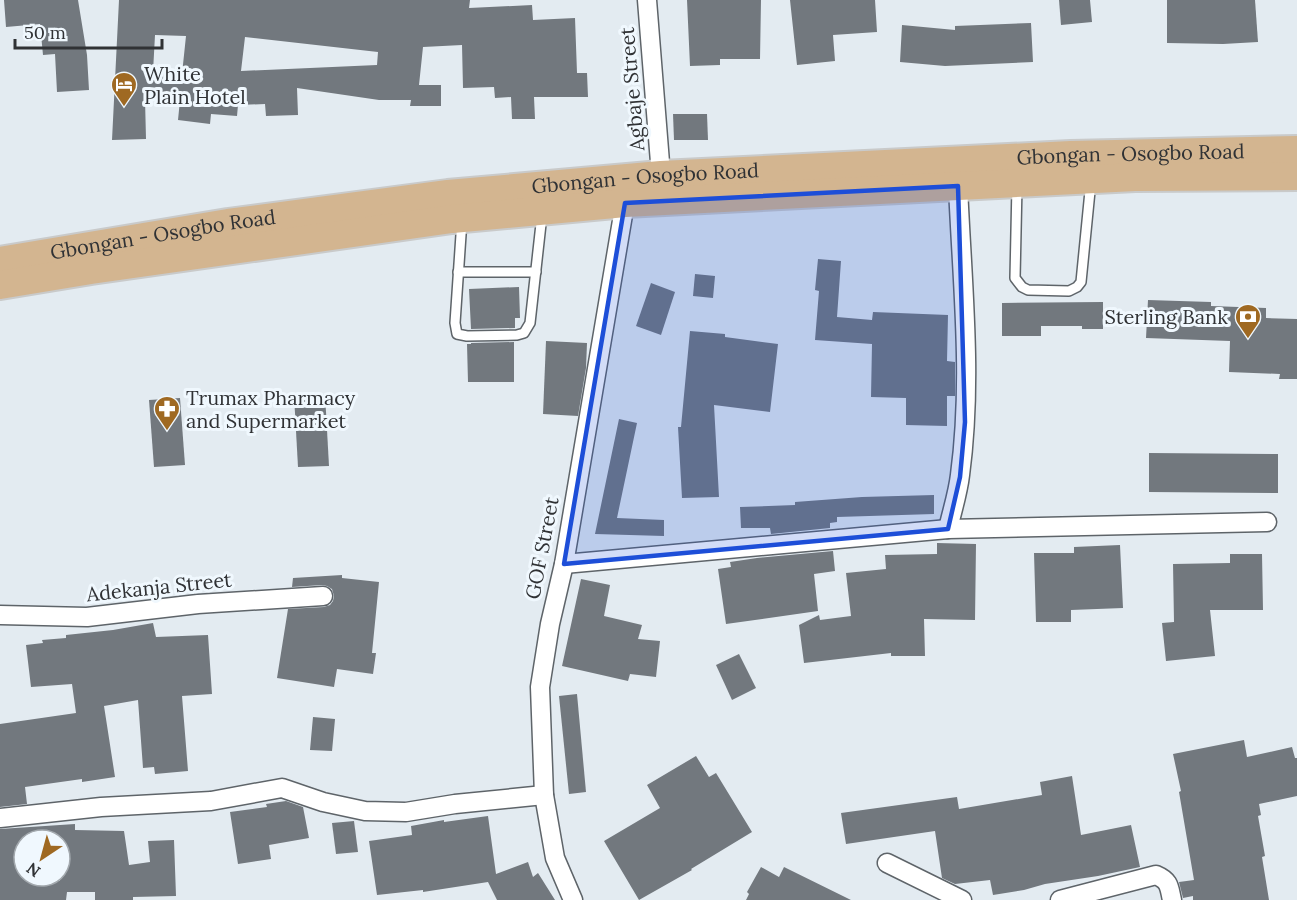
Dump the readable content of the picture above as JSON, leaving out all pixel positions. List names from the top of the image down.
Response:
{
  "streets": {
    "main road": ["Gbongan - Osogbo Road"],
    "street": ["Agbaje Street", "GOF Street", "Adekanja Street"]
  },
  "crossings": [
    ["Agbaje Street", "Gbongan - Osogbo Road"],
    ["Gbongan - Osogbo Road", "GOF Street"]
  ],
  "places": {
    "hotel": ["White Plain Hotel"],
    "bank": ["Sterling Bank"],
    "pharmacy": ["Trumax Pharmacy and Supermarket"]
  },
  "scale_bar": "50 m",
  "north": "bottom left"
}
